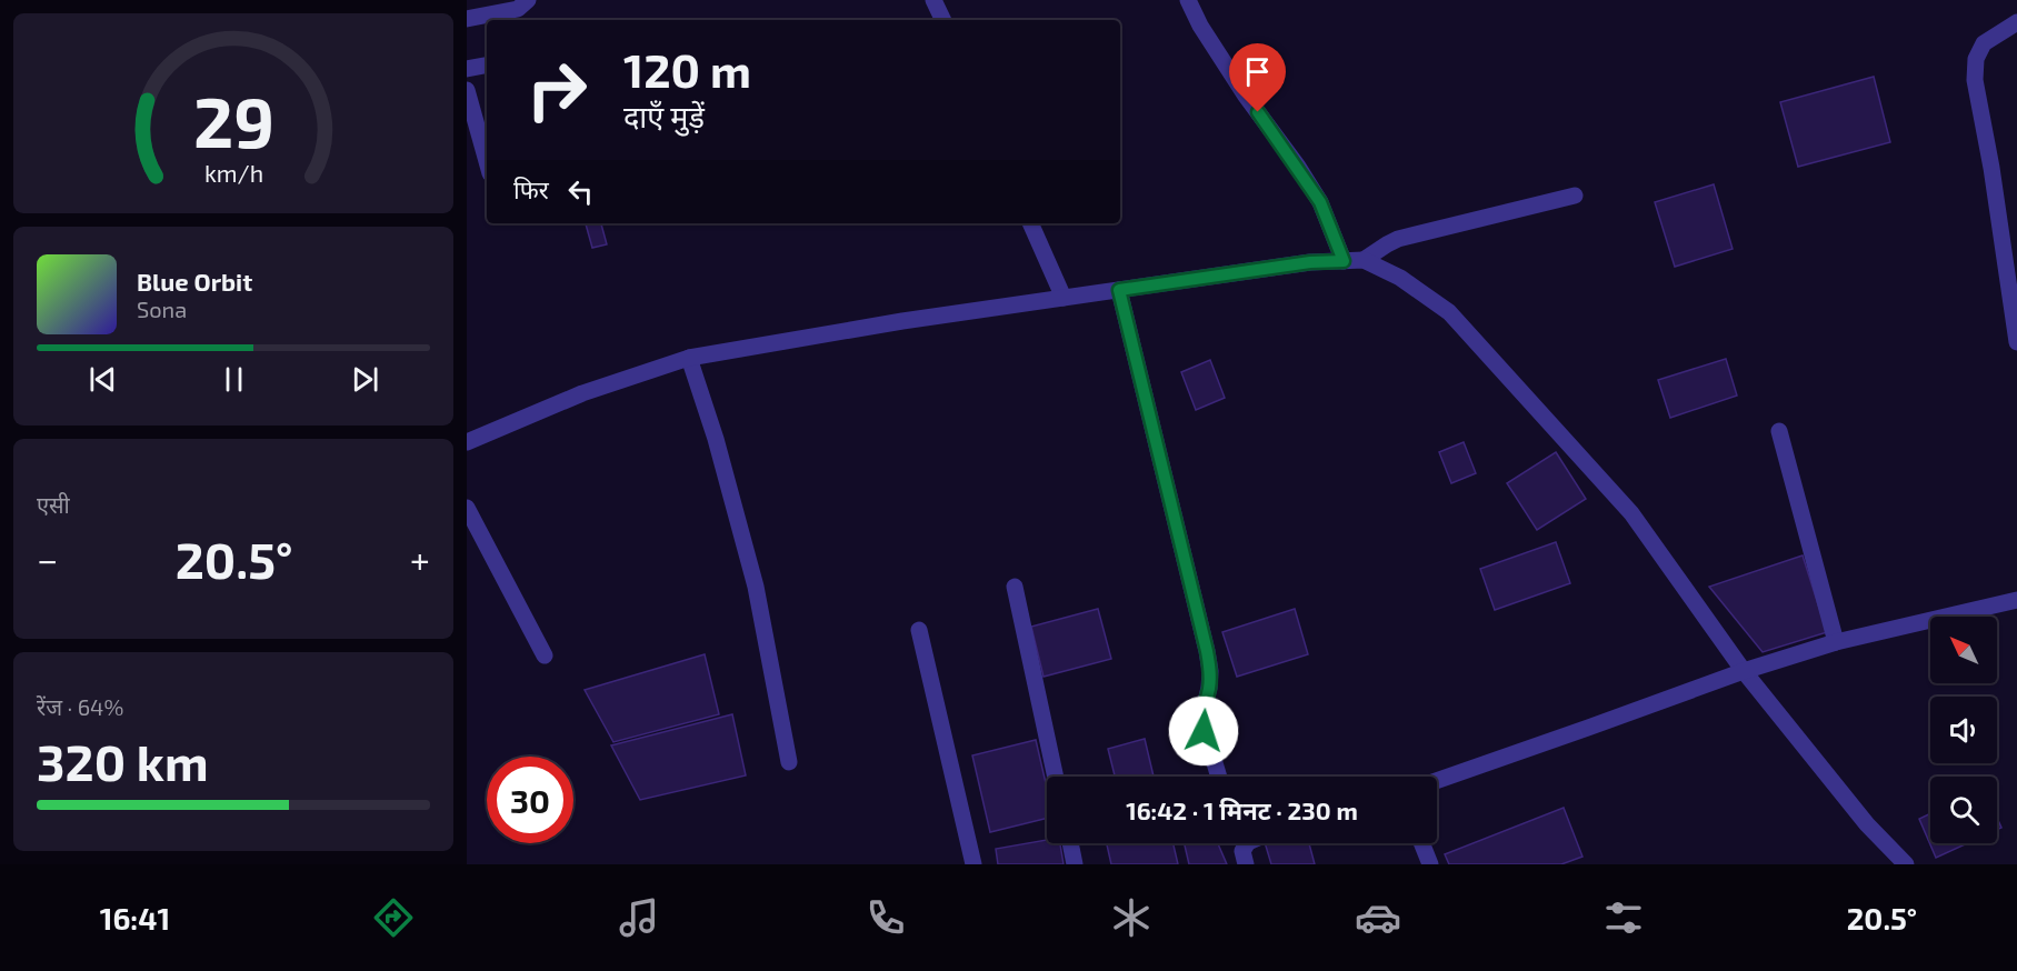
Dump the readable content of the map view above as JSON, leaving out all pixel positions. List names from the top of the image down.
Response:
{
  "north": "top left",
  "page": {
    "turn": ["120 m", "दाएँ मुड़ें"],
    "then": "फिर",
    "song": ["Blue Orbit", "Sona"],
    "tile": [
      "एसी",
      ["रेंज · 64%", "320 km"]
    ],
    "heat": ["−", "20.5°", "+"],
    "limit": "30",
    "trip": "16:42 · 1 मिनट · 230 m",
    "tabs": ["16:41", "20.5°"],
    "gauge": ["29", "km/h"]
  }
}
